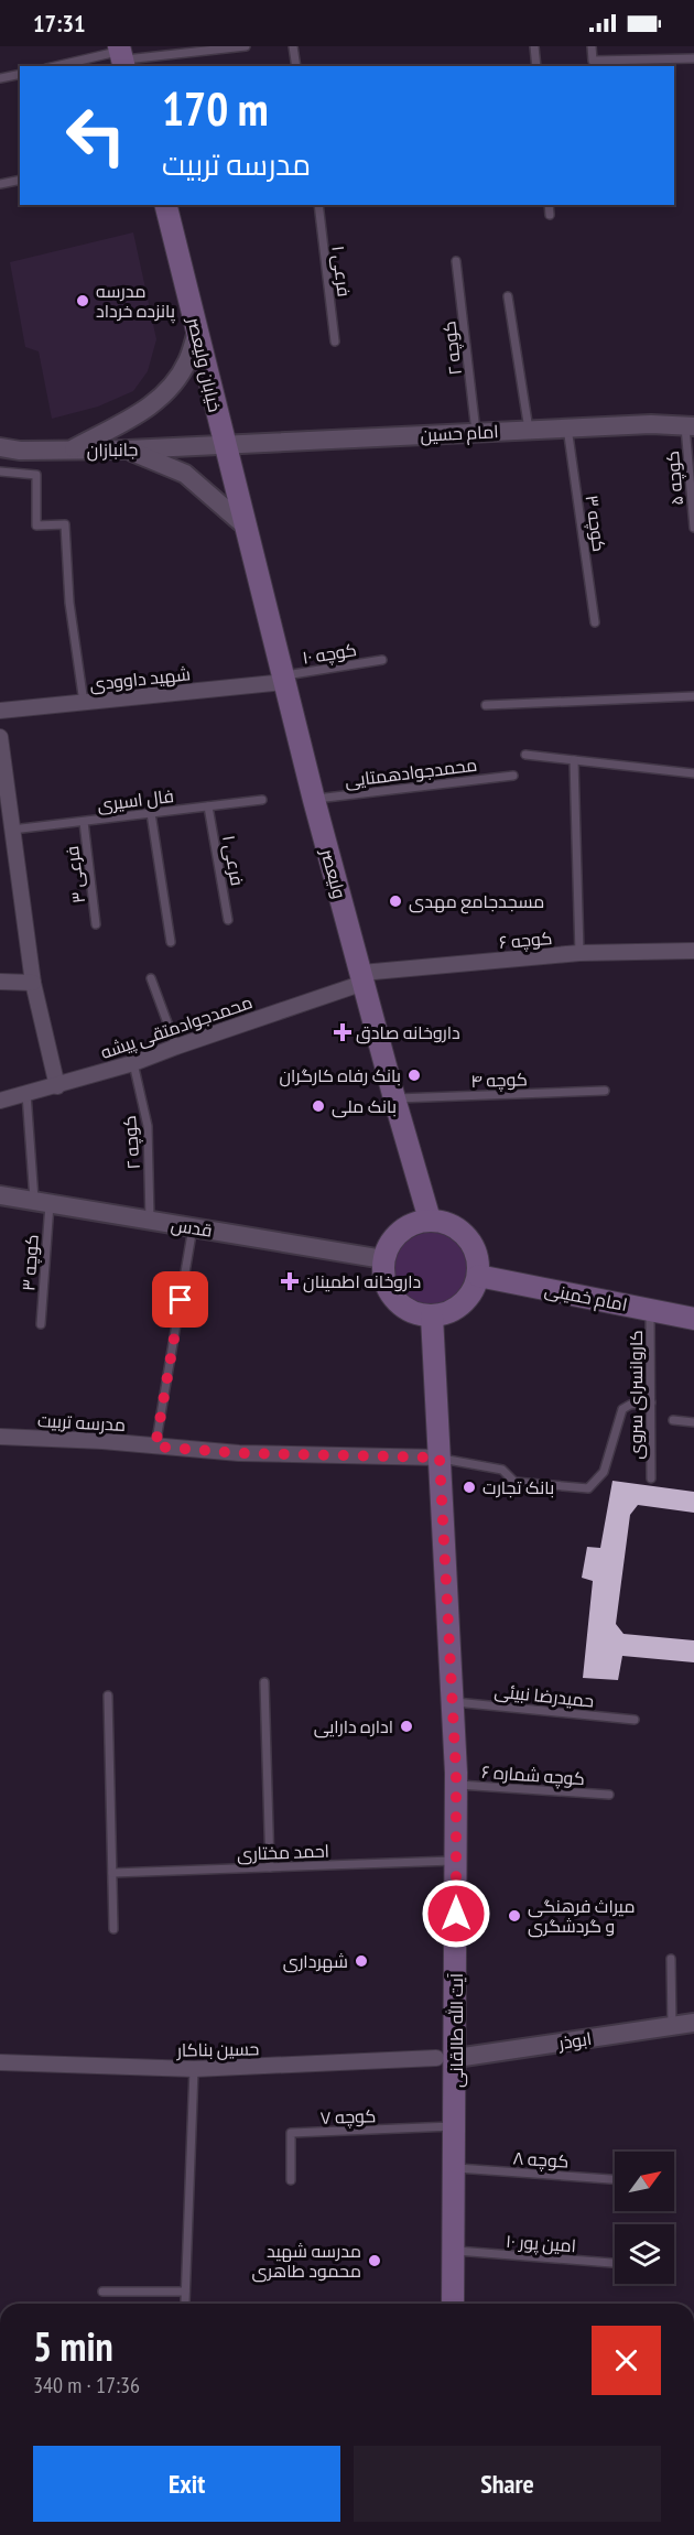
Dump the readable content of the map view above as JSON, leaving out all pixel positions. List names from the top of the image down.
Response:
{
  "streets": {
    "main road": [
      "خیابان ولیعصر",
      "ولیعصر",
      "امام خمینی",
      "آیت الله طالقانی"
    ],
    "street": [
      "امام حسین",
      "جانبازان",
      "شهید داوودی",
      "۶ کوچه",
      "محمدجوادمتقی پیشه",
      "قدس",
      "مدرسه تربیت",
      "ابوذر",
      "حسین بناکار"
    ],
    "lane": [
      "فرعی ۱",
      "کوچه ۲",
      "کوچه ۵",
      "کوچه ۳",
      "کوچه ۱۰",
      "محمدجوادهمتایی",
      "فال اسیری",
      "فرعی ۳",
      "کوچه ۴",
      "کاروانسرای سروی",
      "حمیدرضا نبیئی",
      "کوچه شماره ۶",
      "احمد مختاری",
      "کوچه ۷",
      "کوچه ۸",
      "امین پور ۱۰"
    ]
  },
  "crossings": [
    ["فرعی ۱", "فال اسیری"],
    ["کوچه ۲", "امام حسین"],
    ["کوچه ۲", "محمدجوادمتقی پیشه"],
    ["کوچه ۲", "قدس"],
    ["خیابان ولیعصر", "امام حسین"],
    ["خیابان ولیعصر", "جانبازان"],
    ["خیابان ولیعصر", "ولیعصر"],
    ["امام حسین", "جانبازان"],
    ["امام حسین", "کوچه ۵"],
    ["امام حسین", "کوچه ۳"],
    ["کوچه ۳", "قدس"],
    ["کوچه ۱۰", "شهید داوودی"],
    ["کوچه ۱۰", "ولیعصر"],
    ["شهید داوودی", "ولیعصر"],
    ["محمدجوادهمتایی", "ولیعصر"],
    ["فال اسیری", "فرعی ۳"],
    ["ولیعصر", "۶ کوچه"],
    ["ولیعصر", "محمدجوادمتقی پیشه"],
    ["ولیعصر", "کوچه ۴"],
    ["ولیعصر", "قدس"],
    ["ولیعصر", "امام خمینی"],
    ["ولیعصر", "آیت الله طالقانی"],
    ["۶ کوچه", "محمدجوادمتقی پیشه"],
    ["قدس", "امام خمینی"],
    ["قدس", "آیت الله طالقانی"],
    ["امام خمینی", "کاروانسرای سروی"],
    ["امام خمینی", "آیت الله طالقانی"],
    ["مدرسه تربیت", "آیت الله طالقانی"],
    ["حمیدرضا نبیئی", "آیت الله طالقانی"],
    ["کوچه شماره ۶", "آیت الله طالقانی"],
    ["احمد مختاری", "آیت الله طالقانی"],
    ["آیت الله طالقانی", "ابوذر"],
    ["آیت الله طالقانی", "حسین بناکار"],
    ["آیت الله طالقانی", "کوچه ۷"],
    ["آیت الله طالقانی", "کوچه ۸"],
    ["آیت الله طالقانی", "امین پور ۱۰"],
    ["ابوذر", "حسین بناکار"]
  ],
  "places": {
    "other": [
      "مدرسه پانزده خرداد",
      "مسجدجامع مهدی",
      "بانک رفاه کارگران",
      "بانک ملی",
      "بانک تجارت",
      "اداره دارایی",
      "میراث فرهنگی و گردشگری",
      "شهرداری",
      "مدرسه شهید محمود طاهری"
    ],
    "health": ["داروخانه صادق", "داروخانه اطمینان"]
  },
  "north": "top right",
  "page": {
    "status": "17:31",
    "turn": ["170 m", "مدرسه تربیت"],
    "heading": ["5 min", "340 m · 17:36"],
    "buttons": ["Exit", "Share"]
  }
}
